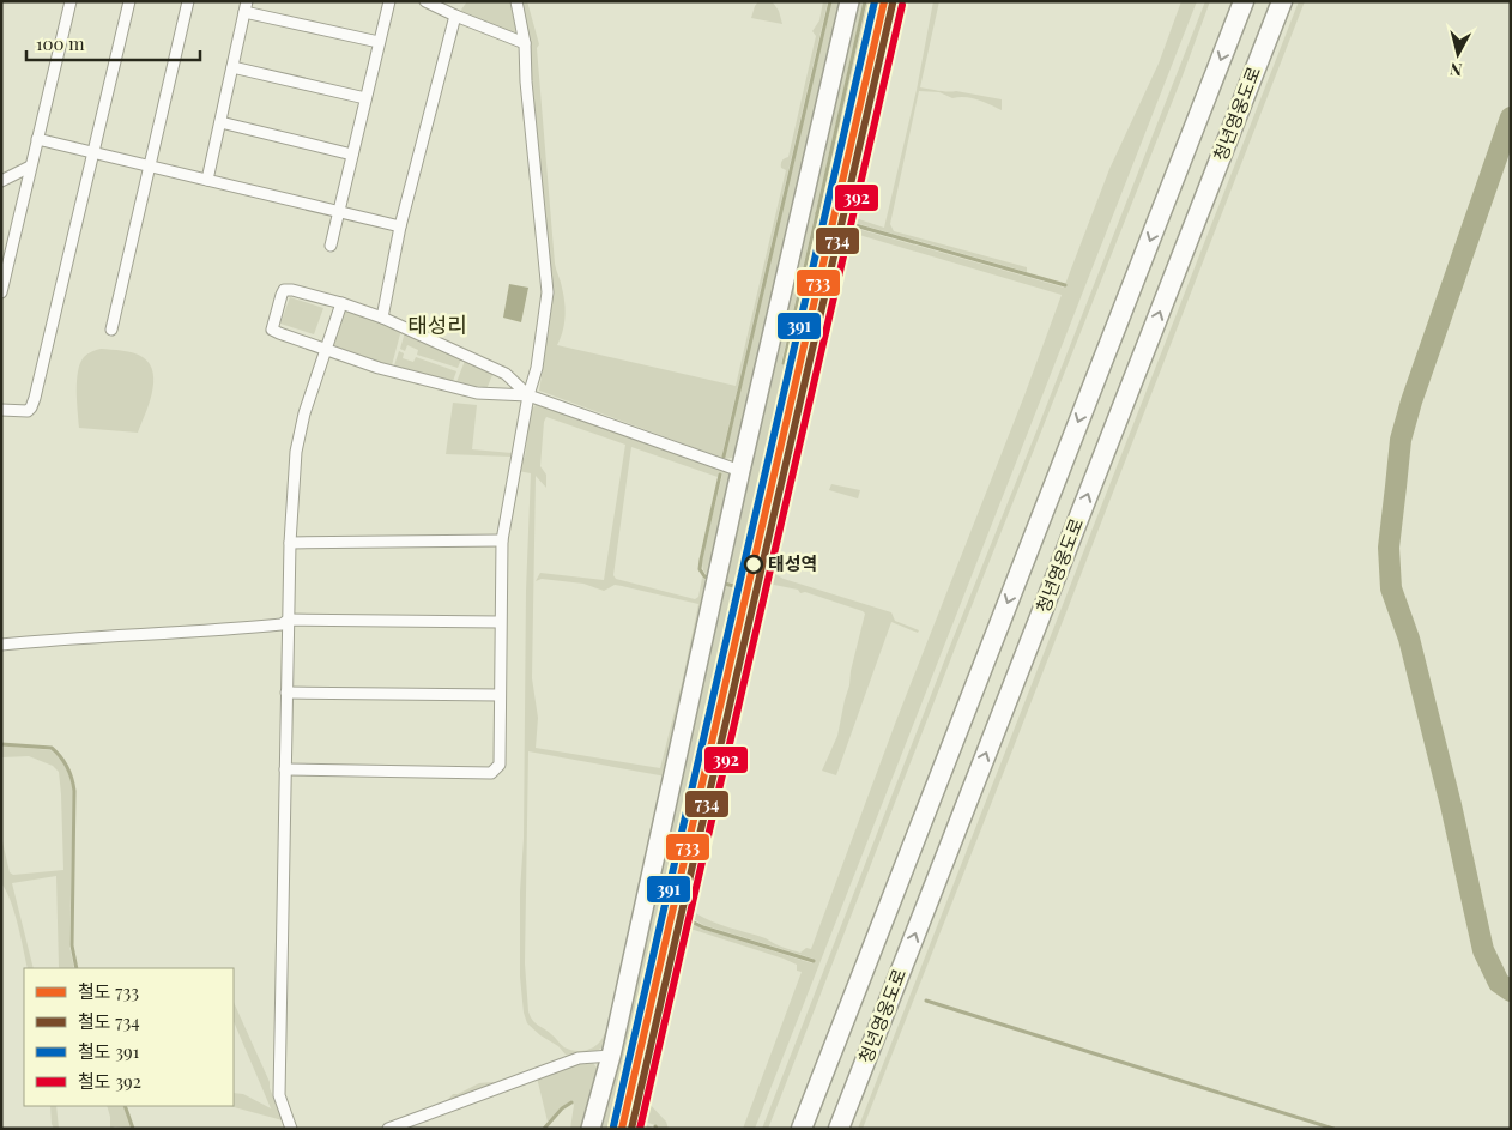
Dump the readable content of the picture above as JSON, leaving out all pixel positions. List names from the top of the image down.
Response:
{
  "streets": {
    "highway": ["청년영웅도로"]
  },
  "districts": ["태성리"],
  "places": ["태성역"],
  "lines": [
    "rail line 733",
    "rail line 391",
    "rail line 734",
    "rail line 392"
  ],
  "legend": [
    "철도 733",
    "철도 734",
    "철도 391",
    "철도 392"
  ],
  "scale_bar": "100 m",
  "north": "bottom"
}
